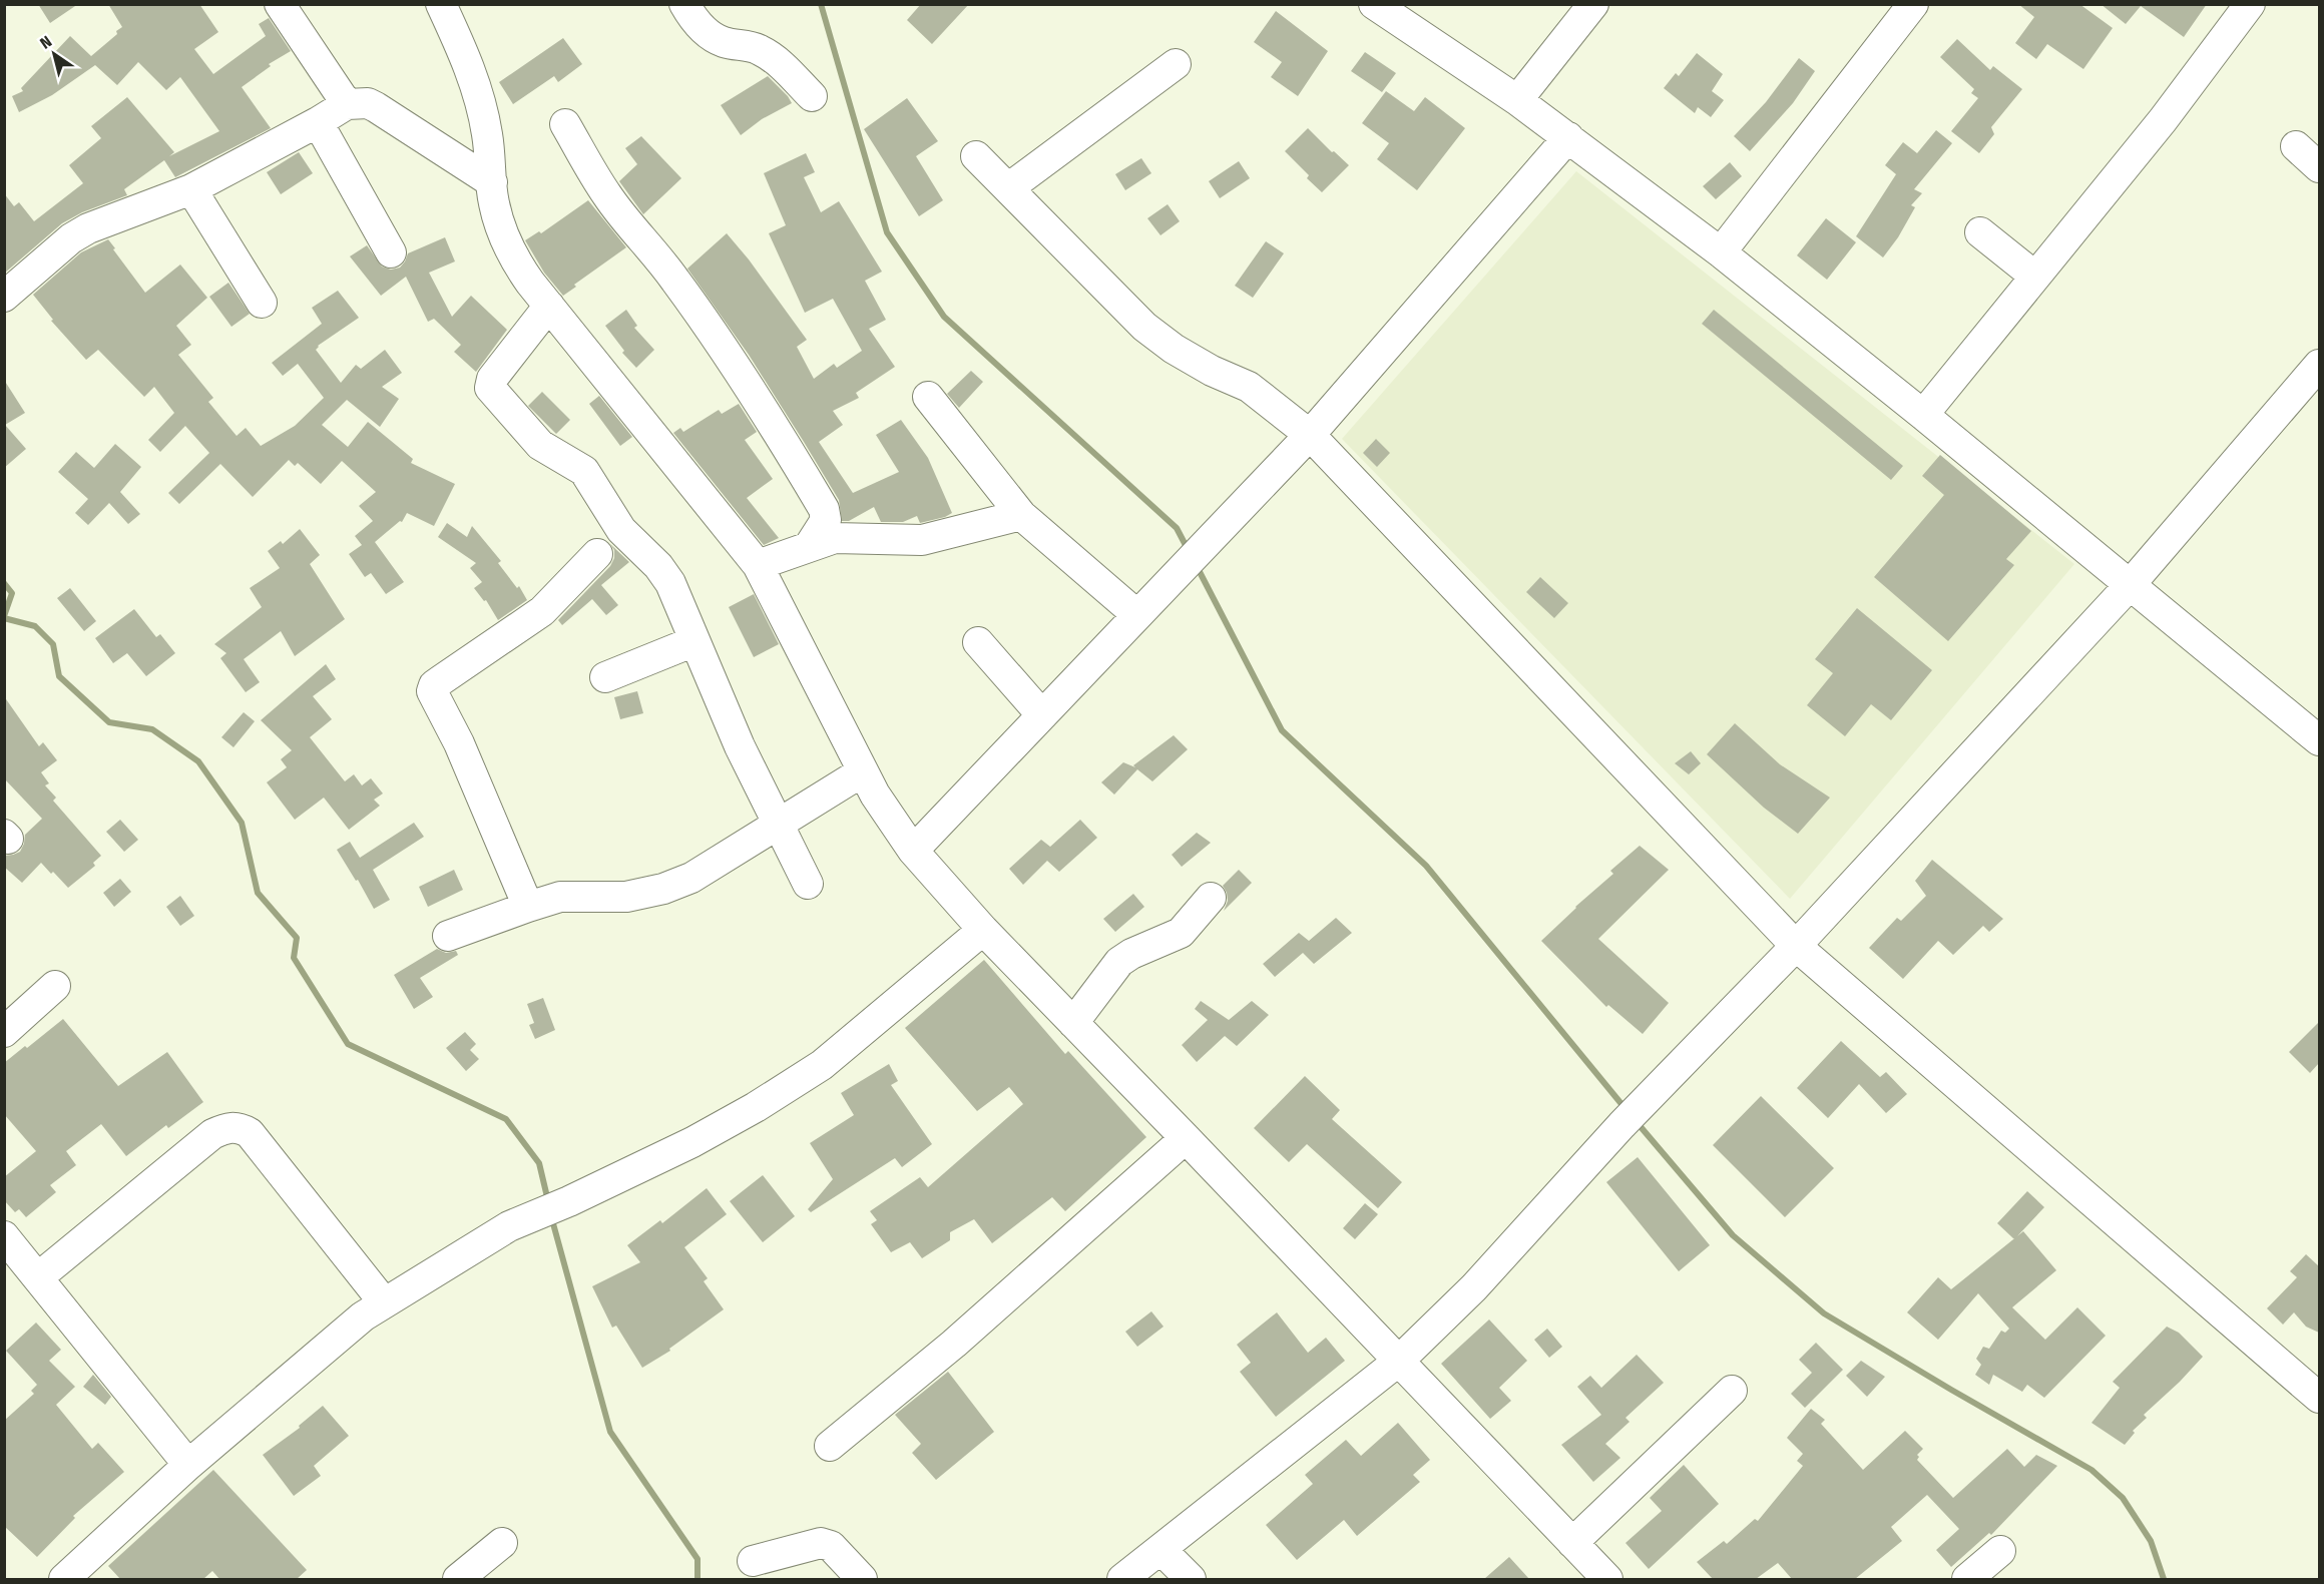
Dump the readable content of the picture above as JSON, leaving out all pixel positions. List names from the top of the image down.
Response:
{
  "north": "top left"
}
